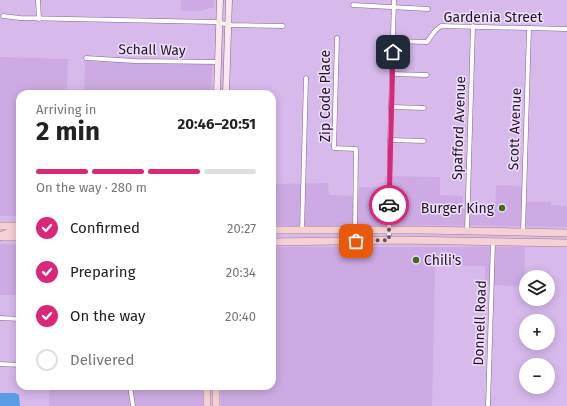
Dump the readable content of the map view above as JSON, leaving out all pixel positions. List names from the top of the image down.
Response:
{
  "streets": {
    "street": [
      "Gardenia Street",
      "Schall Way",
      "Zip Code Place",
      "Spafford Avenue",
      "Scott Avenue",
      "Donnell Road"
    ]
  },
  "crossings": [
    ["Gardenia Street", "Spafford Avenue"],
    ["Gardenia Street", "Scott Avenue"]
  ],
  "places": ["Burger King", "Chili's"],
  "page": {
    "heading": ["2 min", "Arriving in", "20:46–20:51"],
    "bar": "On the way · 280 m",
    "list": [
      ["Confirmed", "20:27"],
      ["Preparing", "20:34"],
      ["On the way", "20:40"],
      "Delivered"
    ],
    "map_buttons": ["+", "−"]
  }
}
